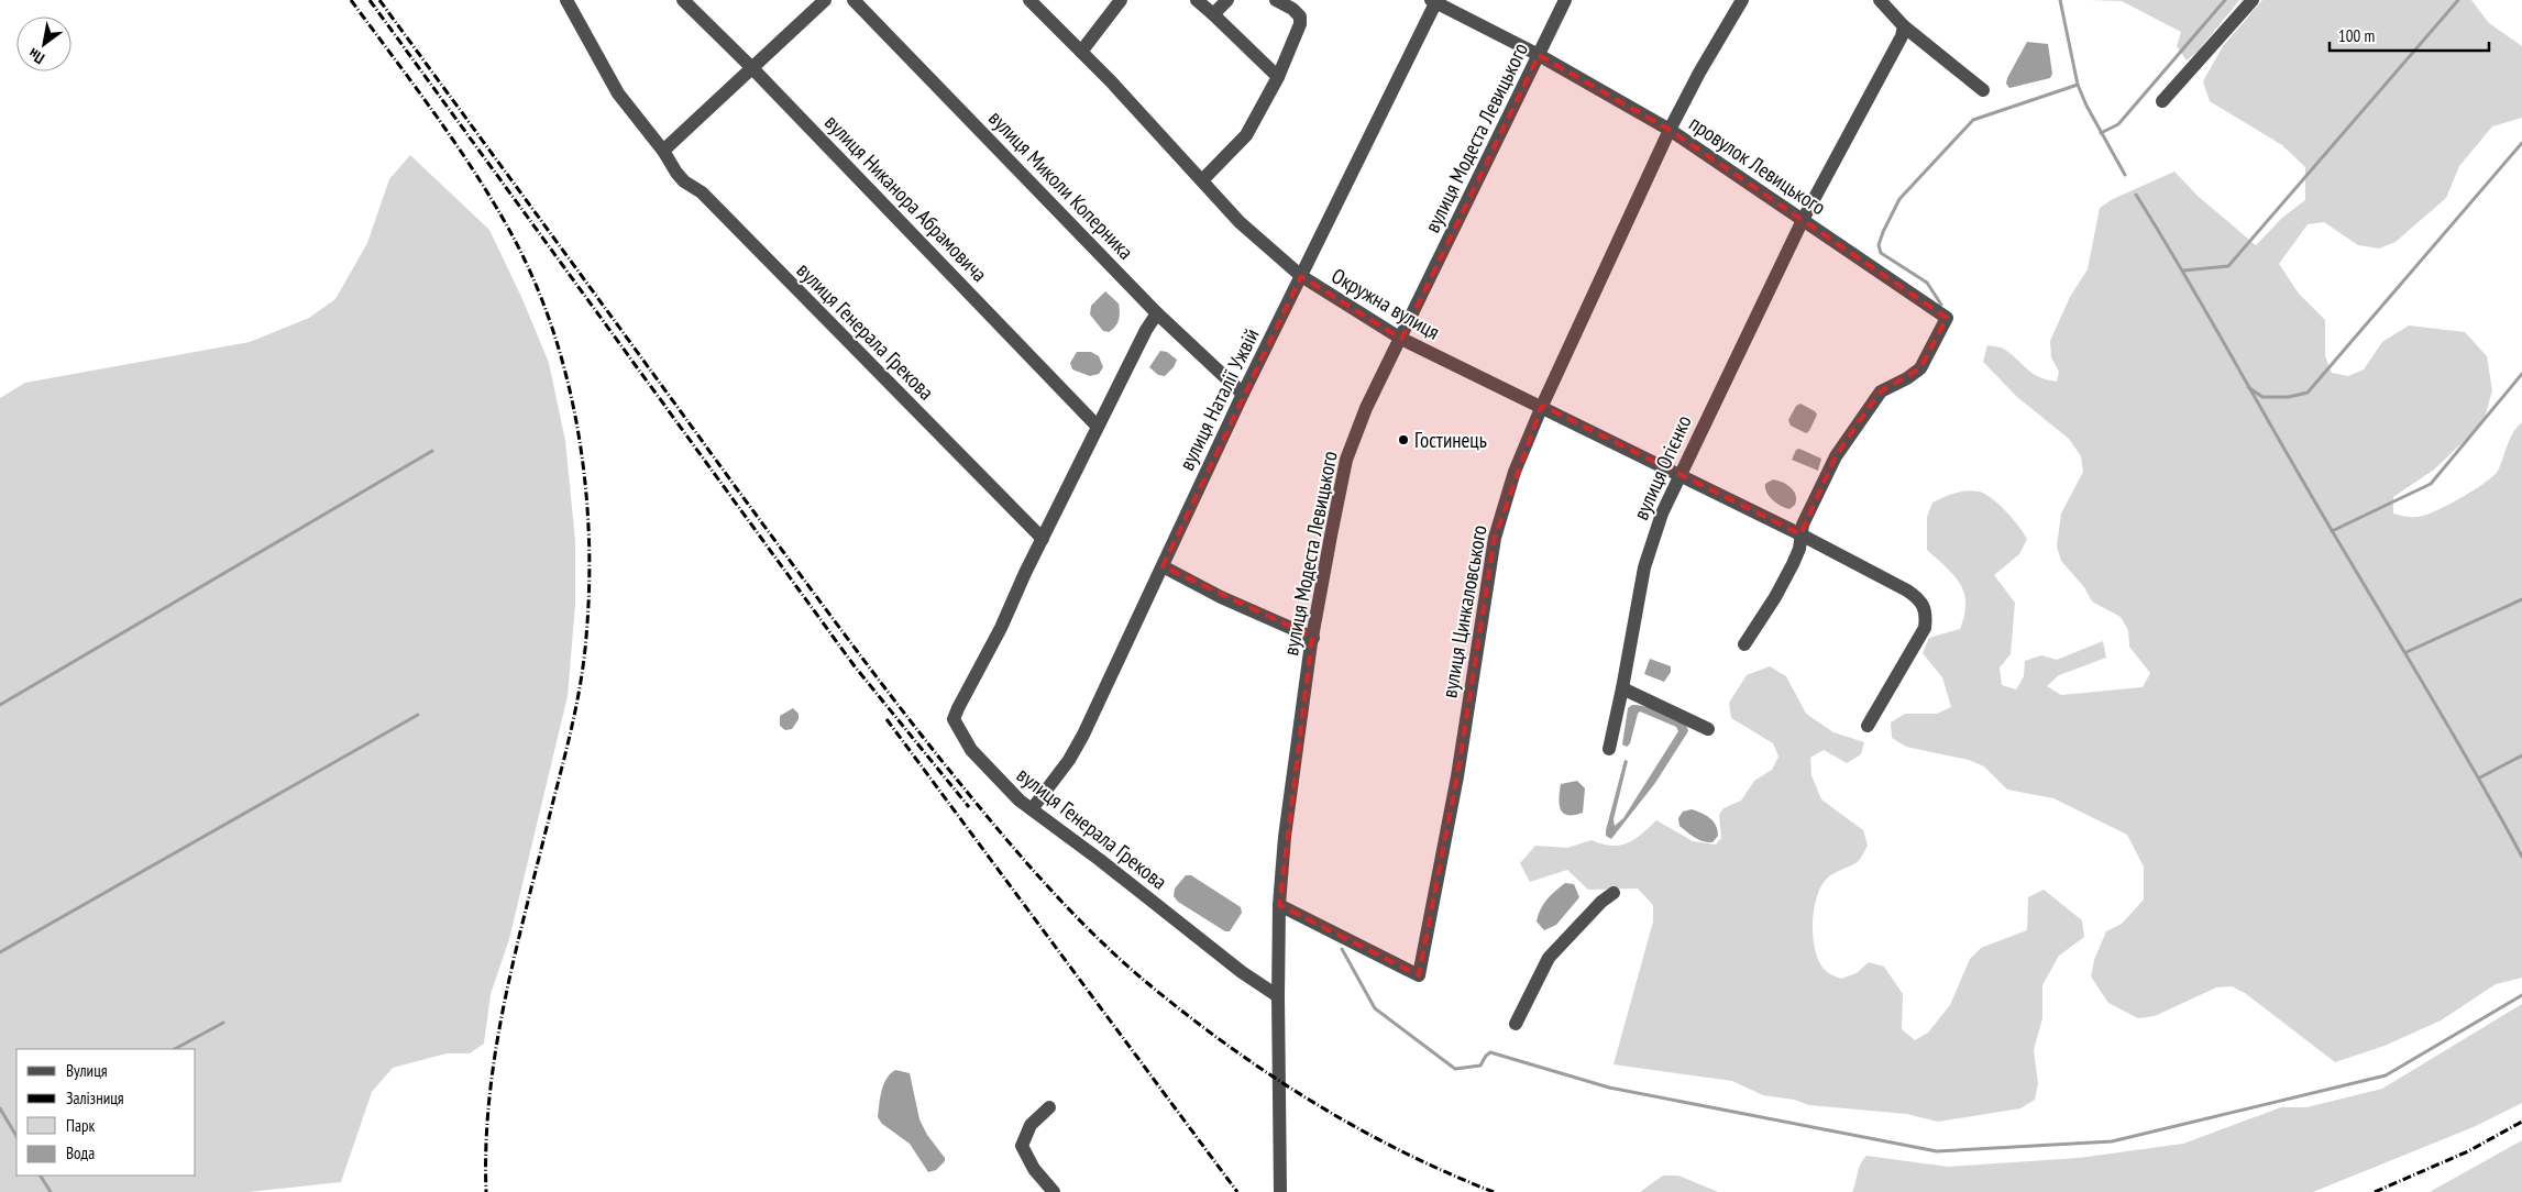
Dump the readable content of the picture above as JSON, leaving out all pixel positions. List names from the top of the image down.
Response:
{
  "streets": {
    "street": [
      "вулиця Модеста Левицького",
      "провулок Левицького",
      "вулиця Миколи Коперника",
      "вулиця Никанора Абрамовича",
      "Окружна вулиця",
      "вулиця Генерала Грекова",
      "вулиця Наталії Ужвій",
      "вулиця Огієнко",
      "вулиця Цинкаловського"
    ]
  },
  "crossings": [
    ["вулиця Модеста Левицького", "провулок Левицького"],
    ["вулиця Модеста Левицького", "Окружна вулиця"],
    ["вулиця Модеста Левицького", "вулиця Генерала Грекова"],
    ["вулиця Модеста Левицького", "вулиця Цинкаловського"],
    ["провулок Левицького", "Окружна вулиця"],
    ["провулок Левицького", "вулиця Наталії Ужвій"],
    ["провулок Левицького", "вулиця Огієнко"],
    ["провулок Левицького", "вулиця Цинкаловського"],
    ["вулиця Миколи Коперника", "вулиця Генерала Грекова"],
    ["вулиця Миколи Коперника", "вулиця Наталії Ужвій"],
    ["вулиця Никанора Абрамовича", "вулиця Генерала Грекова"],
    ["Окружна вулиця", "вулиця Наталії Ужвій"],
    ["Окружна вулиця", "вулиця Огієнко"],
    ["Окружна вулиця", "вулиця Цинкаловського"],
    ["вулиця Генерала Грекова", "вулиця Наталії Ужвій"]
  ],
  "places": ["Гостинець"],
  "legend": [
    "Вулиця",
    "Залізниця",
    "Парк",
    "Вода"
  ],
  "scale_bar": "100 m",
  "north": "bottom left"
}
